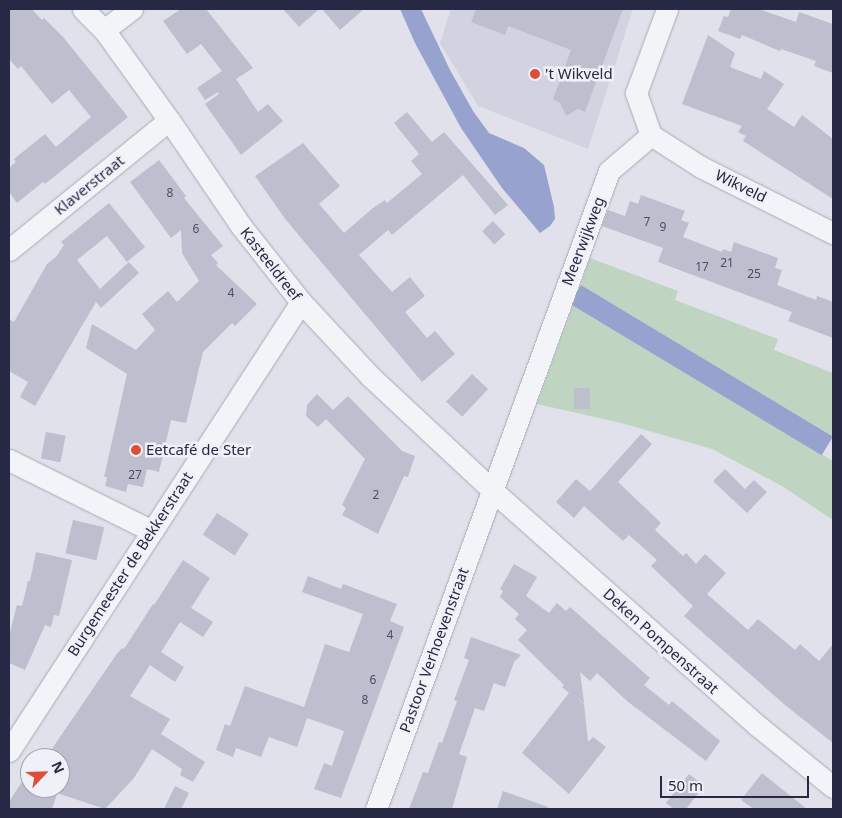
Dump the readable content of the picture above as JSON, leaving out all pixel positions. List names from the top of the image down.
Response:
{
  "streets": {
    "street": [
      "Klaverstraat",
      "Wikveld",
      "Meerwijkweg",
      "Kasteeldreef",
      "Burgemeester de Bekkerstraat",
      "Deken Pompenstraat",
      "Pastoor Verhoevenstraat"
    ]
  },
  "crossings": [
    ["Klaverstraat", "Kasteeldreef"],
    ["Wikveld", "Meerwijkweg"],
    ["Meerwijkweg", "Kasteeldreef"],
    ["Meerwijkweg", "Deken Pompenstraat"],
    ["Meerwijkweg", "Pastoor Verhoevenstraat"],
    ["Kasteeldreef", "Burgemeester de Bekkerstraat"],
    ["Kasteeldreef", "Deken Pompenstraat"],
    ["Kasteeldreef", "Pastoor Verhoevenstraat"],
    ["Deken Pompenstraat", "Pastoor Verhoevenstraat"]
  ],
  "places": ["'t Wikveld", "Eetcafé de Ster"],
  "house_numbers": [
    "8",
    "7",
    "9",
    "6",
    "21",
    "17",
    "25",
    "4",
    "27",
    "2",
    "4",
    "6",
    "8"
  ],
  "scale_bar": "50 m",
  "north": "top right"
}
